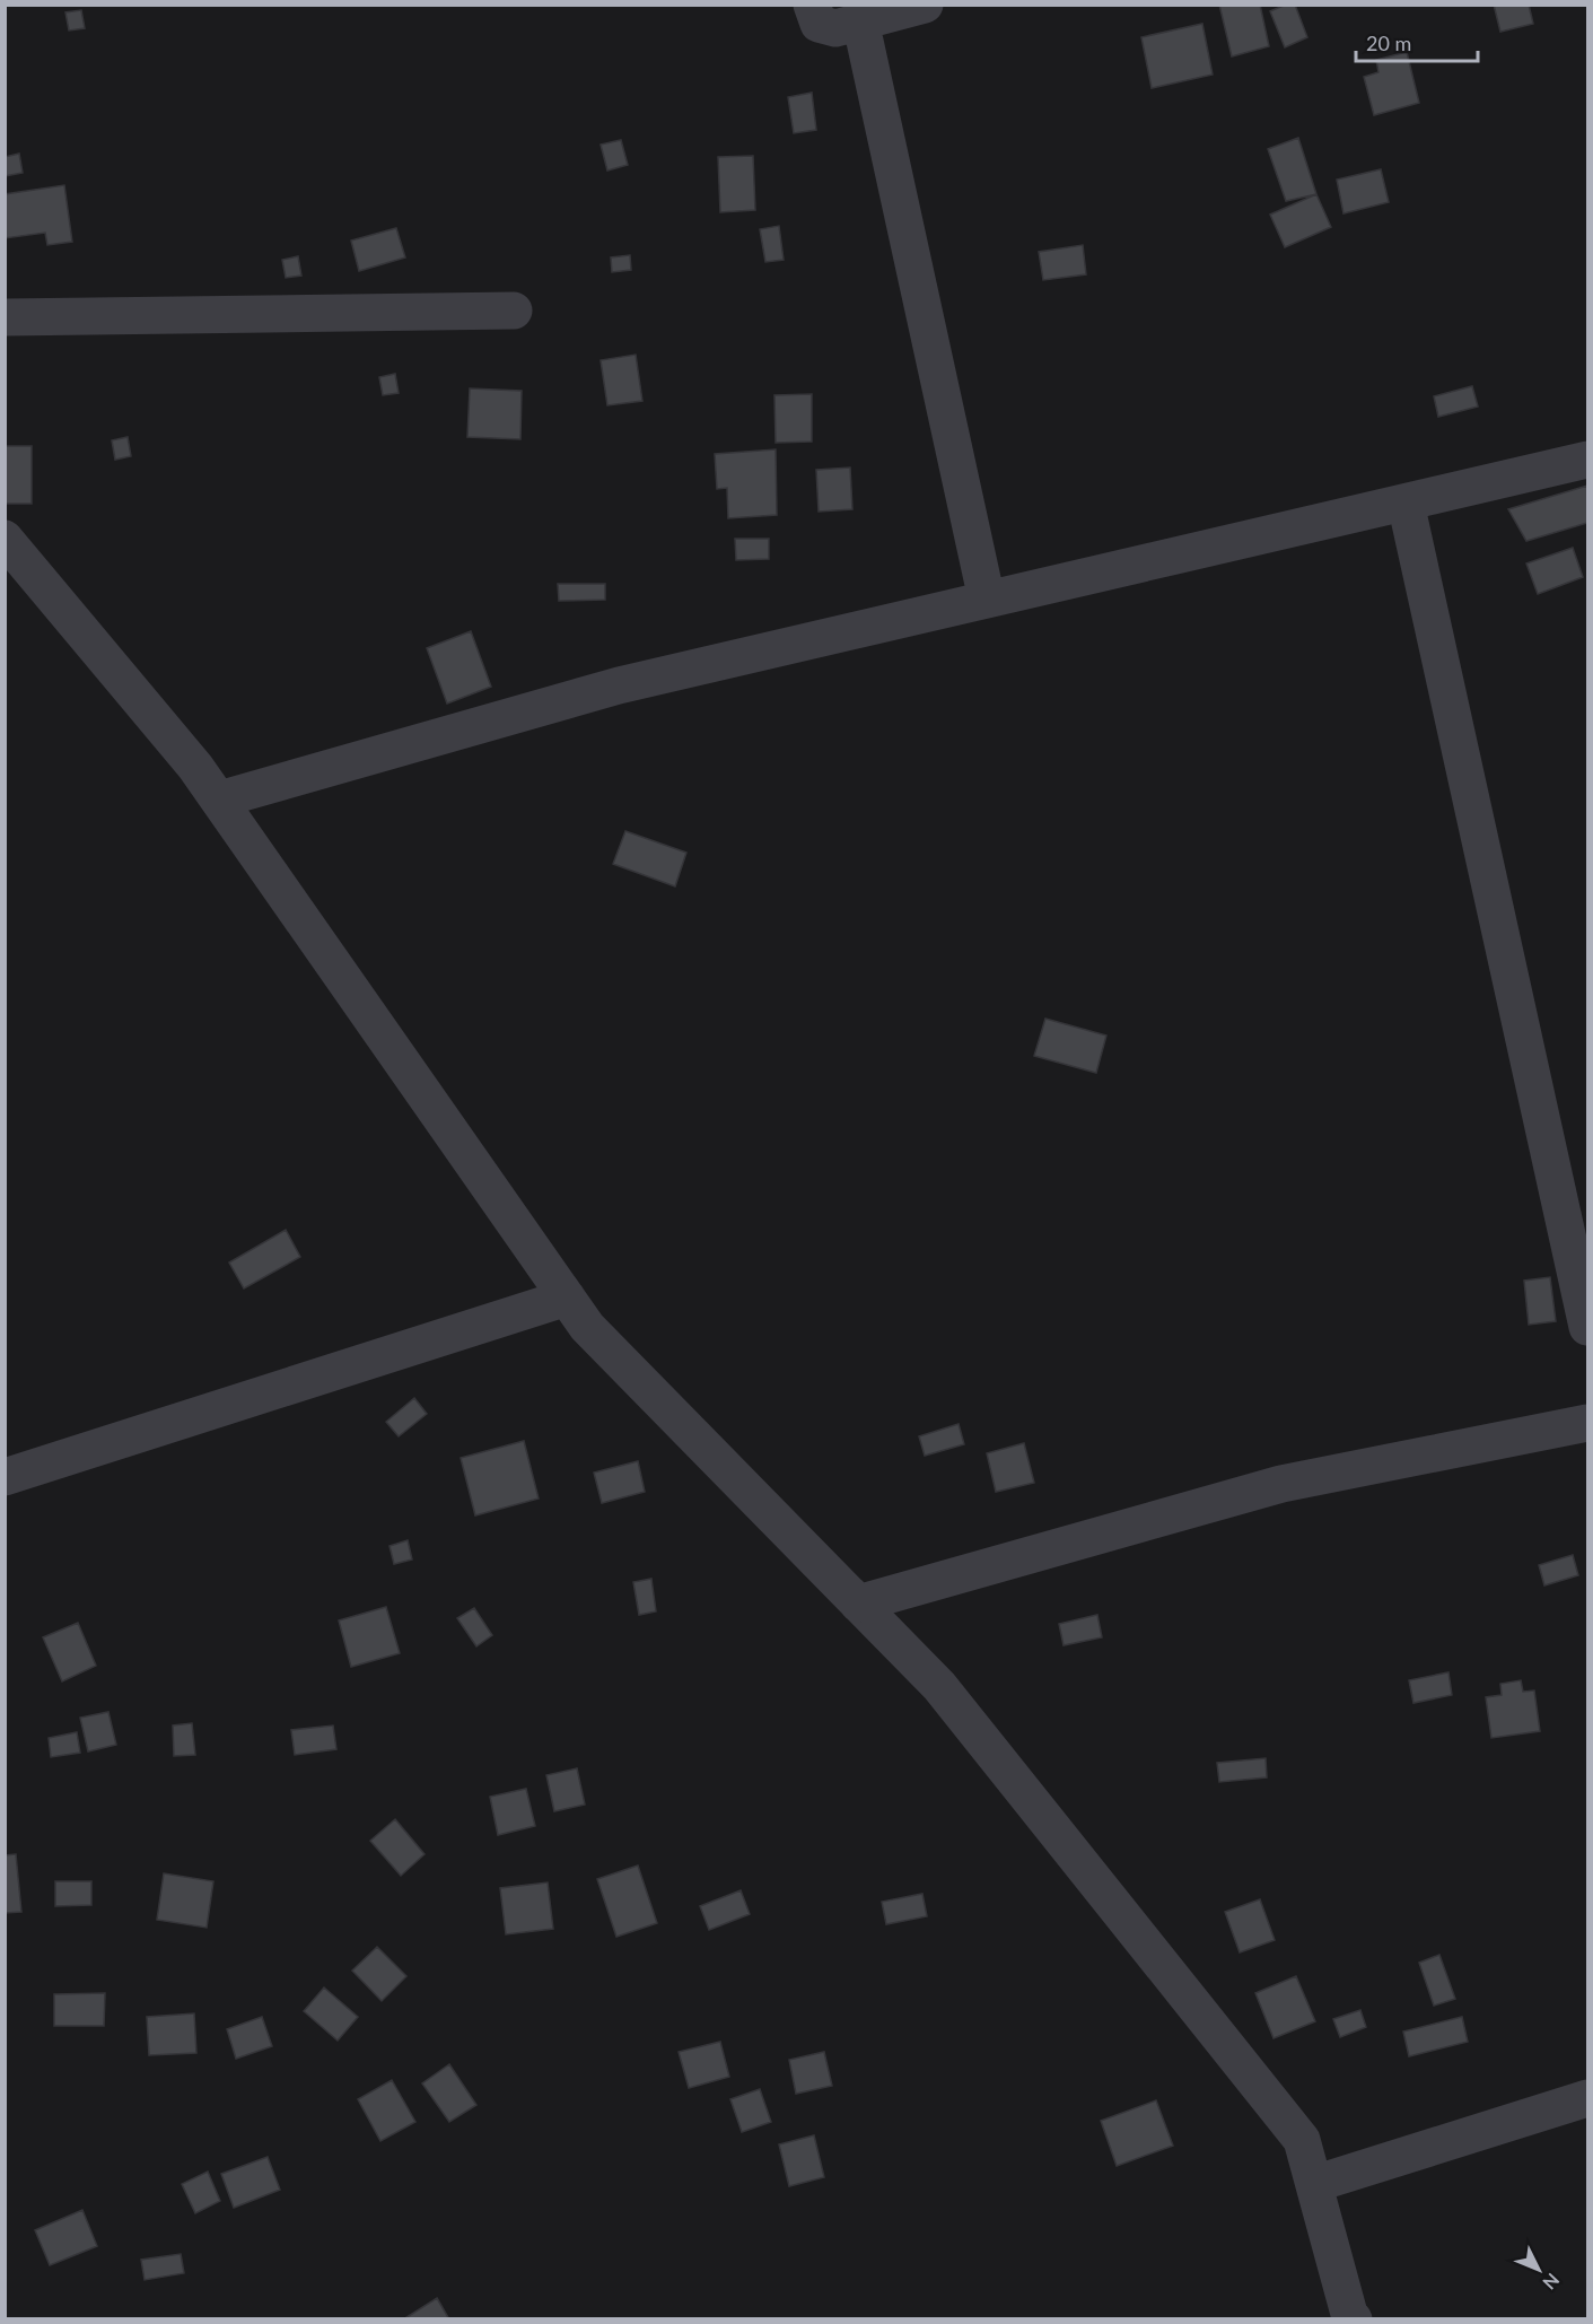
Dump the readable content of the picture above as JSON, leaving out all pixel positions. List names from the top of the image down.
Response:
{
  "scale_bar": "20 m",
  "north": "bottom right"
}
